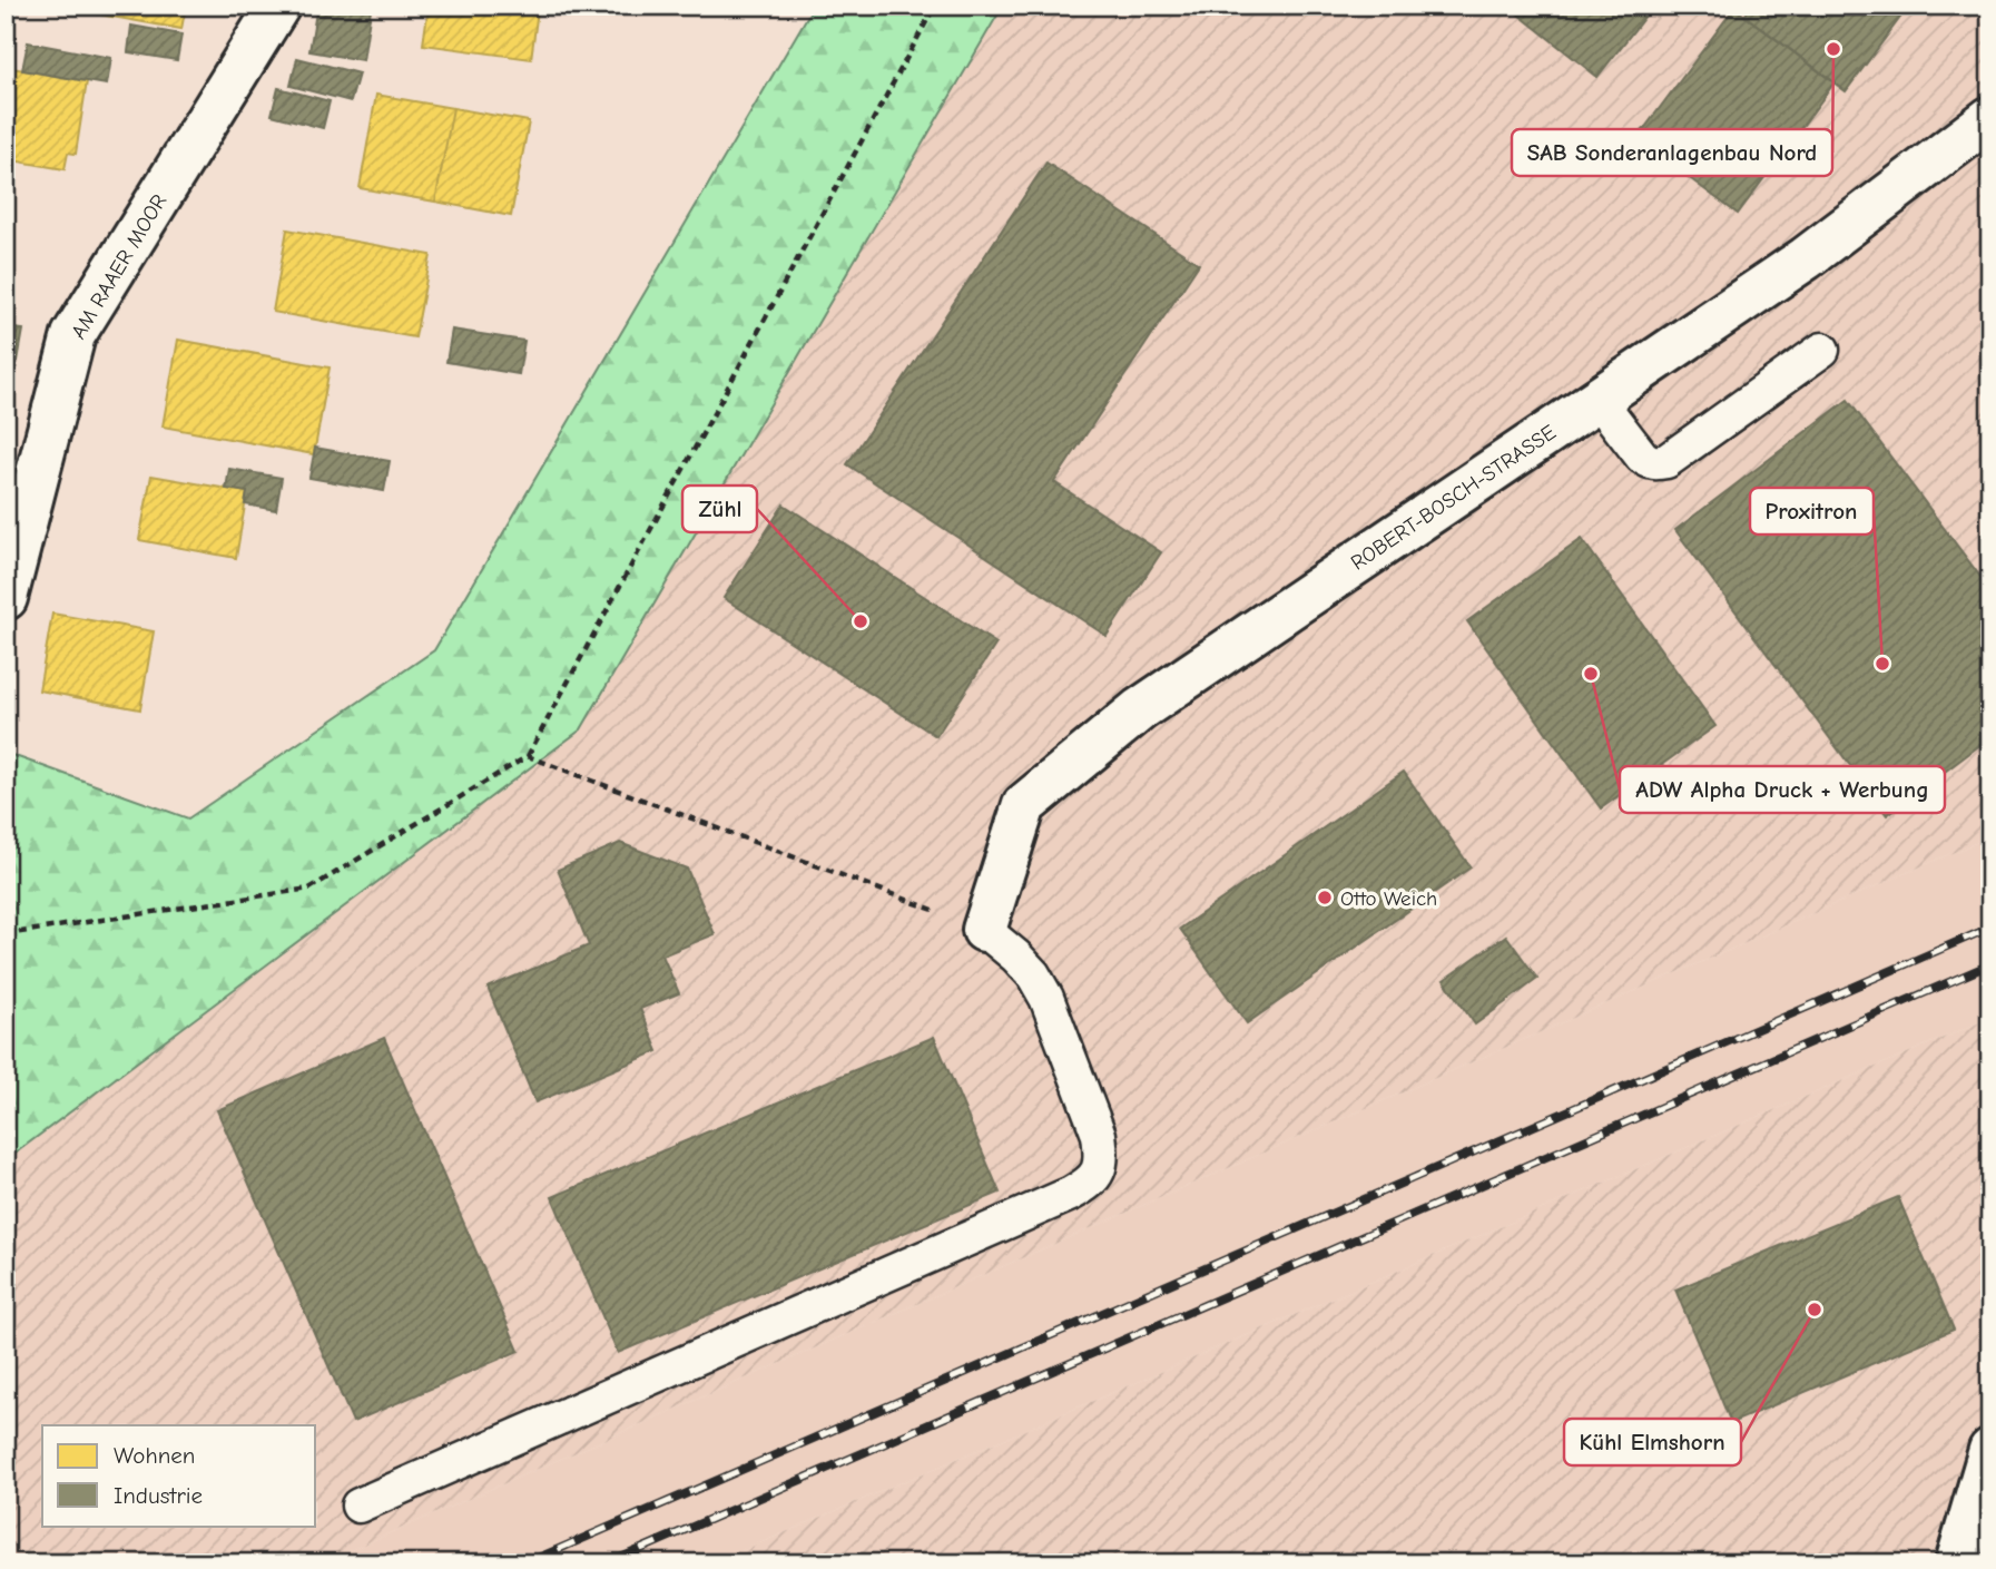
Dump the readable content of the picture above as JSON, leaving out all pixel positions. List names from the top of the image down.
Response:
{
  "streets": {
    "street": ["AM RAAER MOOR", "ROBERT-BOSCH-STRASSE"]
  },
  "places": [
    "SAB Sonderanlagenbau Nord",
    "Zühl",
    "Proxitron",
    "ADW Alpha Druck + Werbung",
    "Otto Weich",
    "Kühl Elmshorn"
  ],
  "legend": ["Wohnen", "Industrie"]
}
